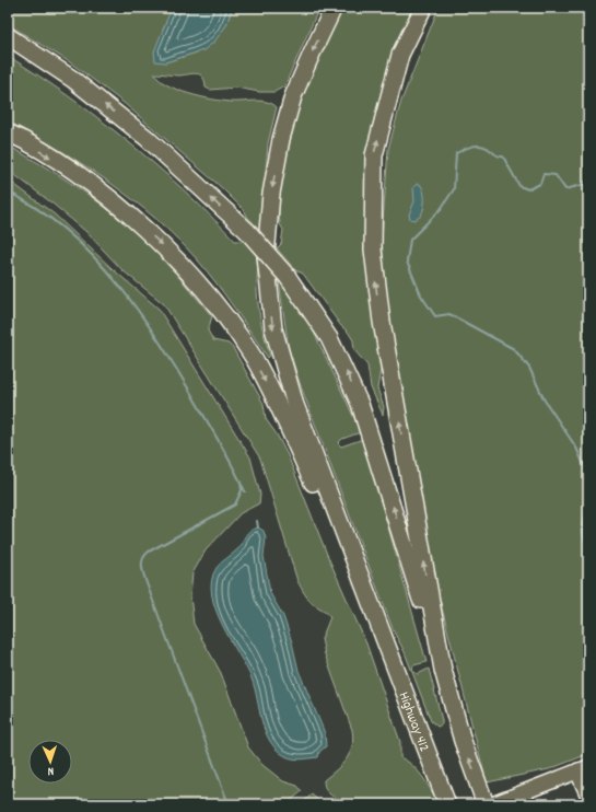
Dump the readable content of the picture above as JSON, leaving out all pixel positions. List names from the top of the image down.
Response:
{
  "streets": {
    "highway": ["Highway 412"]
  },
  "north": "bottom"
}
